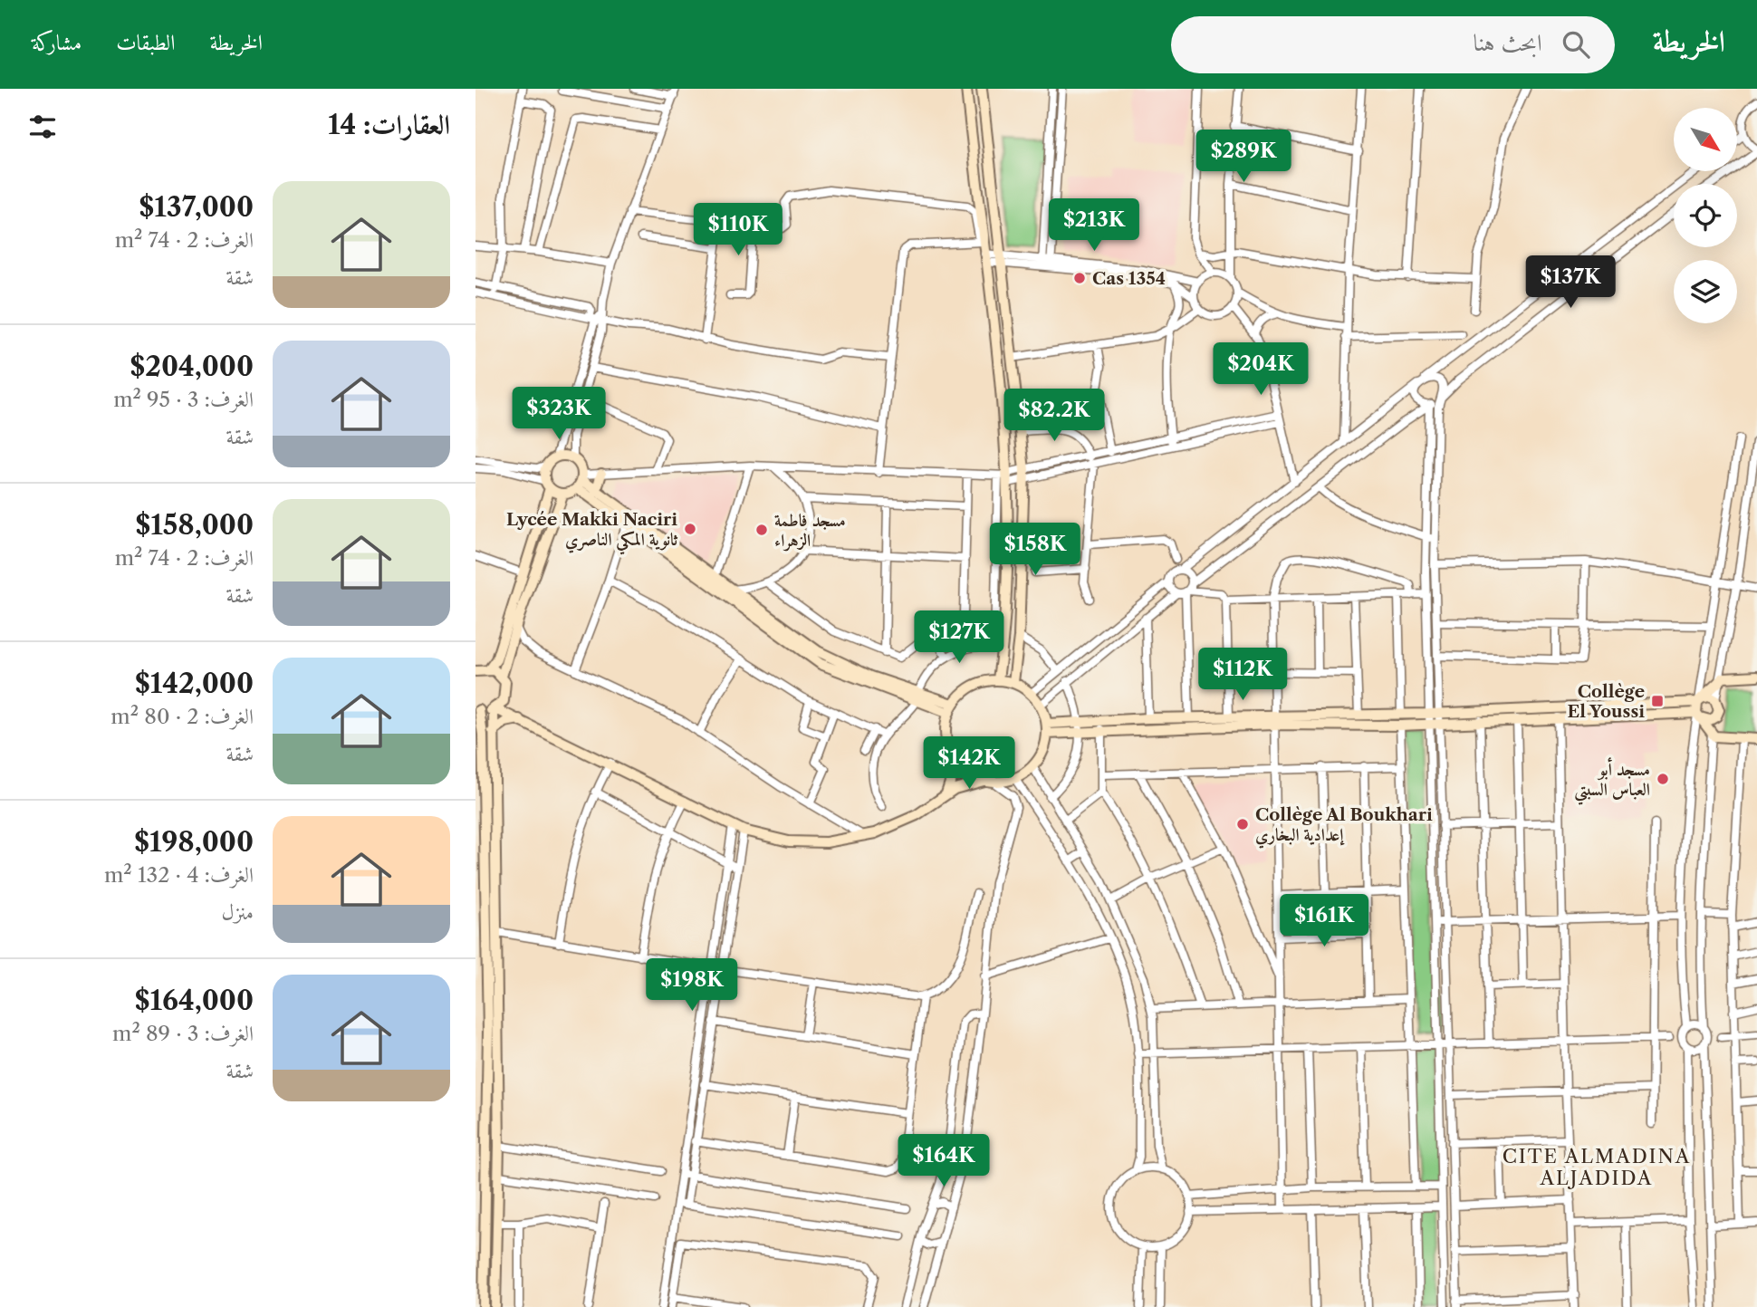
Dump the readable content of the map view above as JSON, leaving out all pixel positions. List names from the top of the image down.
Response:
{
  "districts": ["CITE ALMADINA ALJADIDA"],
  "places": {
    "other": [
      "Cas 1354",
      "Lycée Makki Naciri ثانوية المكي الناصري",
      "مسجد فاطمة الزهراء",
      "مسجد أبو العباس السبتي",
      "Collège Al Boukhari إعدادية البخاري"
    ],
    "transit": ["Collège El Youssi"]
  },
  "north": "bottom right",
  "page": {
    "header": "الخريطة",
    "search": "ابحث هنا",
    "nav": ["الخريطة", "الطبقات", "مشاركة"],
    "heading": "العقارات: 14",
    "price": [
      "$289K",
      "$213K",
      "$110K",
      "$137K",
      "$204K",
      "$323K",
      "$82.2K",
      "$158K",
      "$127K",
      "$112K",
      "$142K",
      "$161K",
      "$198K",
      "$164K"
    ],
    "list": [
      {
        "name": "$137,000",
        "note": "الغرف: 2 · 74 m² · شقة"
      },
      {
        "name": "$204,000",
        "note": "الغرف: 3 · 95 m² · شقة"
      },
      {
        "name": "$158,000",
        "note": "الغرف: 2 · 74 m² · شقة"
      },
      {
        "name": "$142,000",
        "note": "الغرف: 2 · 80 m² · شقة"
      },
      {
        "name": "$198,000",
        "note": "الغرف: 4 · 132 m² · منزل"
      },
      {
        "name": "$164,000",
        "note": "الغرف: 3 · 89 m² · شقة"
      }
    ]
  }
}
